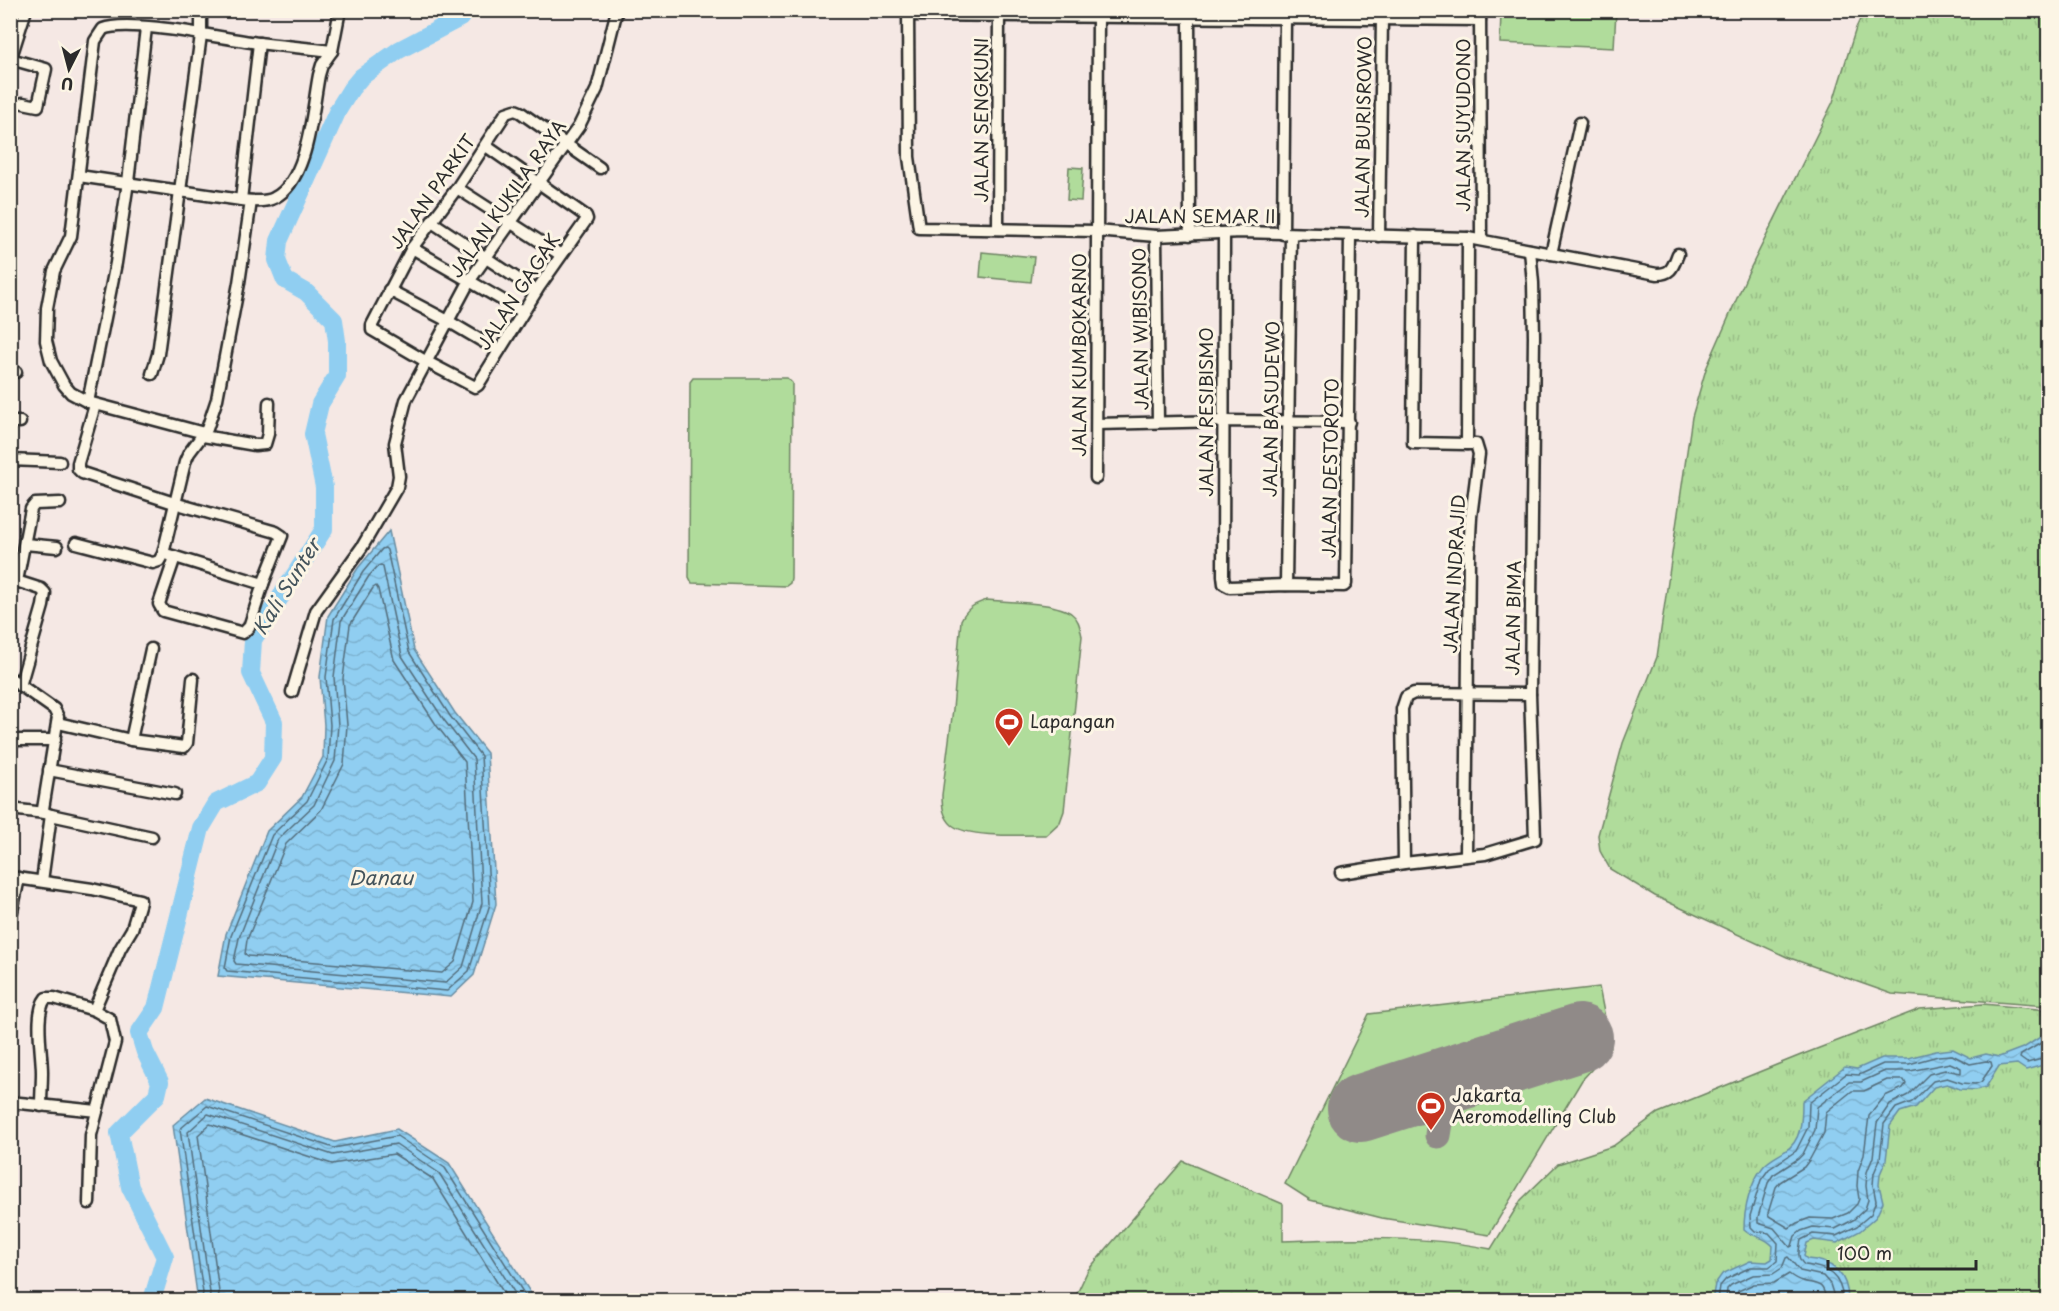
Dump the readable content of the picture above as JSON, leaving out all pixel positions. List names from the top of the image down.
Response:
{
  "streets": {
    "street": [
      "JALAN SENGKUNI",
      "JALAN SUYUDONO",
      "JALAN BURISROWO",
      "JALAN PARKIT",
      "JALAN KUKILA RAYA",
      "JALAN SEMAR II",
      "JALAN GAGAK",
      "JALAN WIBISONO",
      "JALAN KUMBOKARNO",
      "JALAN BASUDEWO",
      "JALAN RESIBISMO",
      "JALAN DESTOROTO",
      "JALAN INDRAJID",
      "JALAN BIMA"
    ]
  },
  "crossings": [
    ["JALAN SENGKUNI", "JALAN SEMAR II"],
    ["JALAN SUYUDONO", "JALAN SEMAR II"],
    ["JALAN BURISROWO", "JALAN SEMAR II"],
    ["JALAN PARKIT", "JALAN KUKILA RAYA"],
    ["JALAN PARKIT", "JALAN GAGAK"],
    ["JALAN KUKILA RAYA", "JALAN GAGAK"],
    ["JALAN SEMAR II", "JALAN WIBISONO"],
    ["JALAN SEMAR II", "JALAN KUMBOKARNO"],
    ["JALAN SEMAR II", "JALAN BASUDEWO"],
    ["JALAN SEMAR II", "JALAN RESIBISMO"],
    ["JALAN SEMAR II", "JALAN DESTOROTO"],
    ["JALAN SEMAR II", "JALAN INDRAJID"],
    ["JALAN BASUDEWO", "JALAN DESTOROTO"],
    ["JALAN RESIBISMO", "JALAN DESTOROTO"]
  ],
  "water": ["Kali Sunter", "Danau"],
  "places": {
    "sports": ["Lapangan", "Jakarta Aeromodelling Club"]
  },
  "scale_bar": "100 m",
  "north": "bottom"
}
